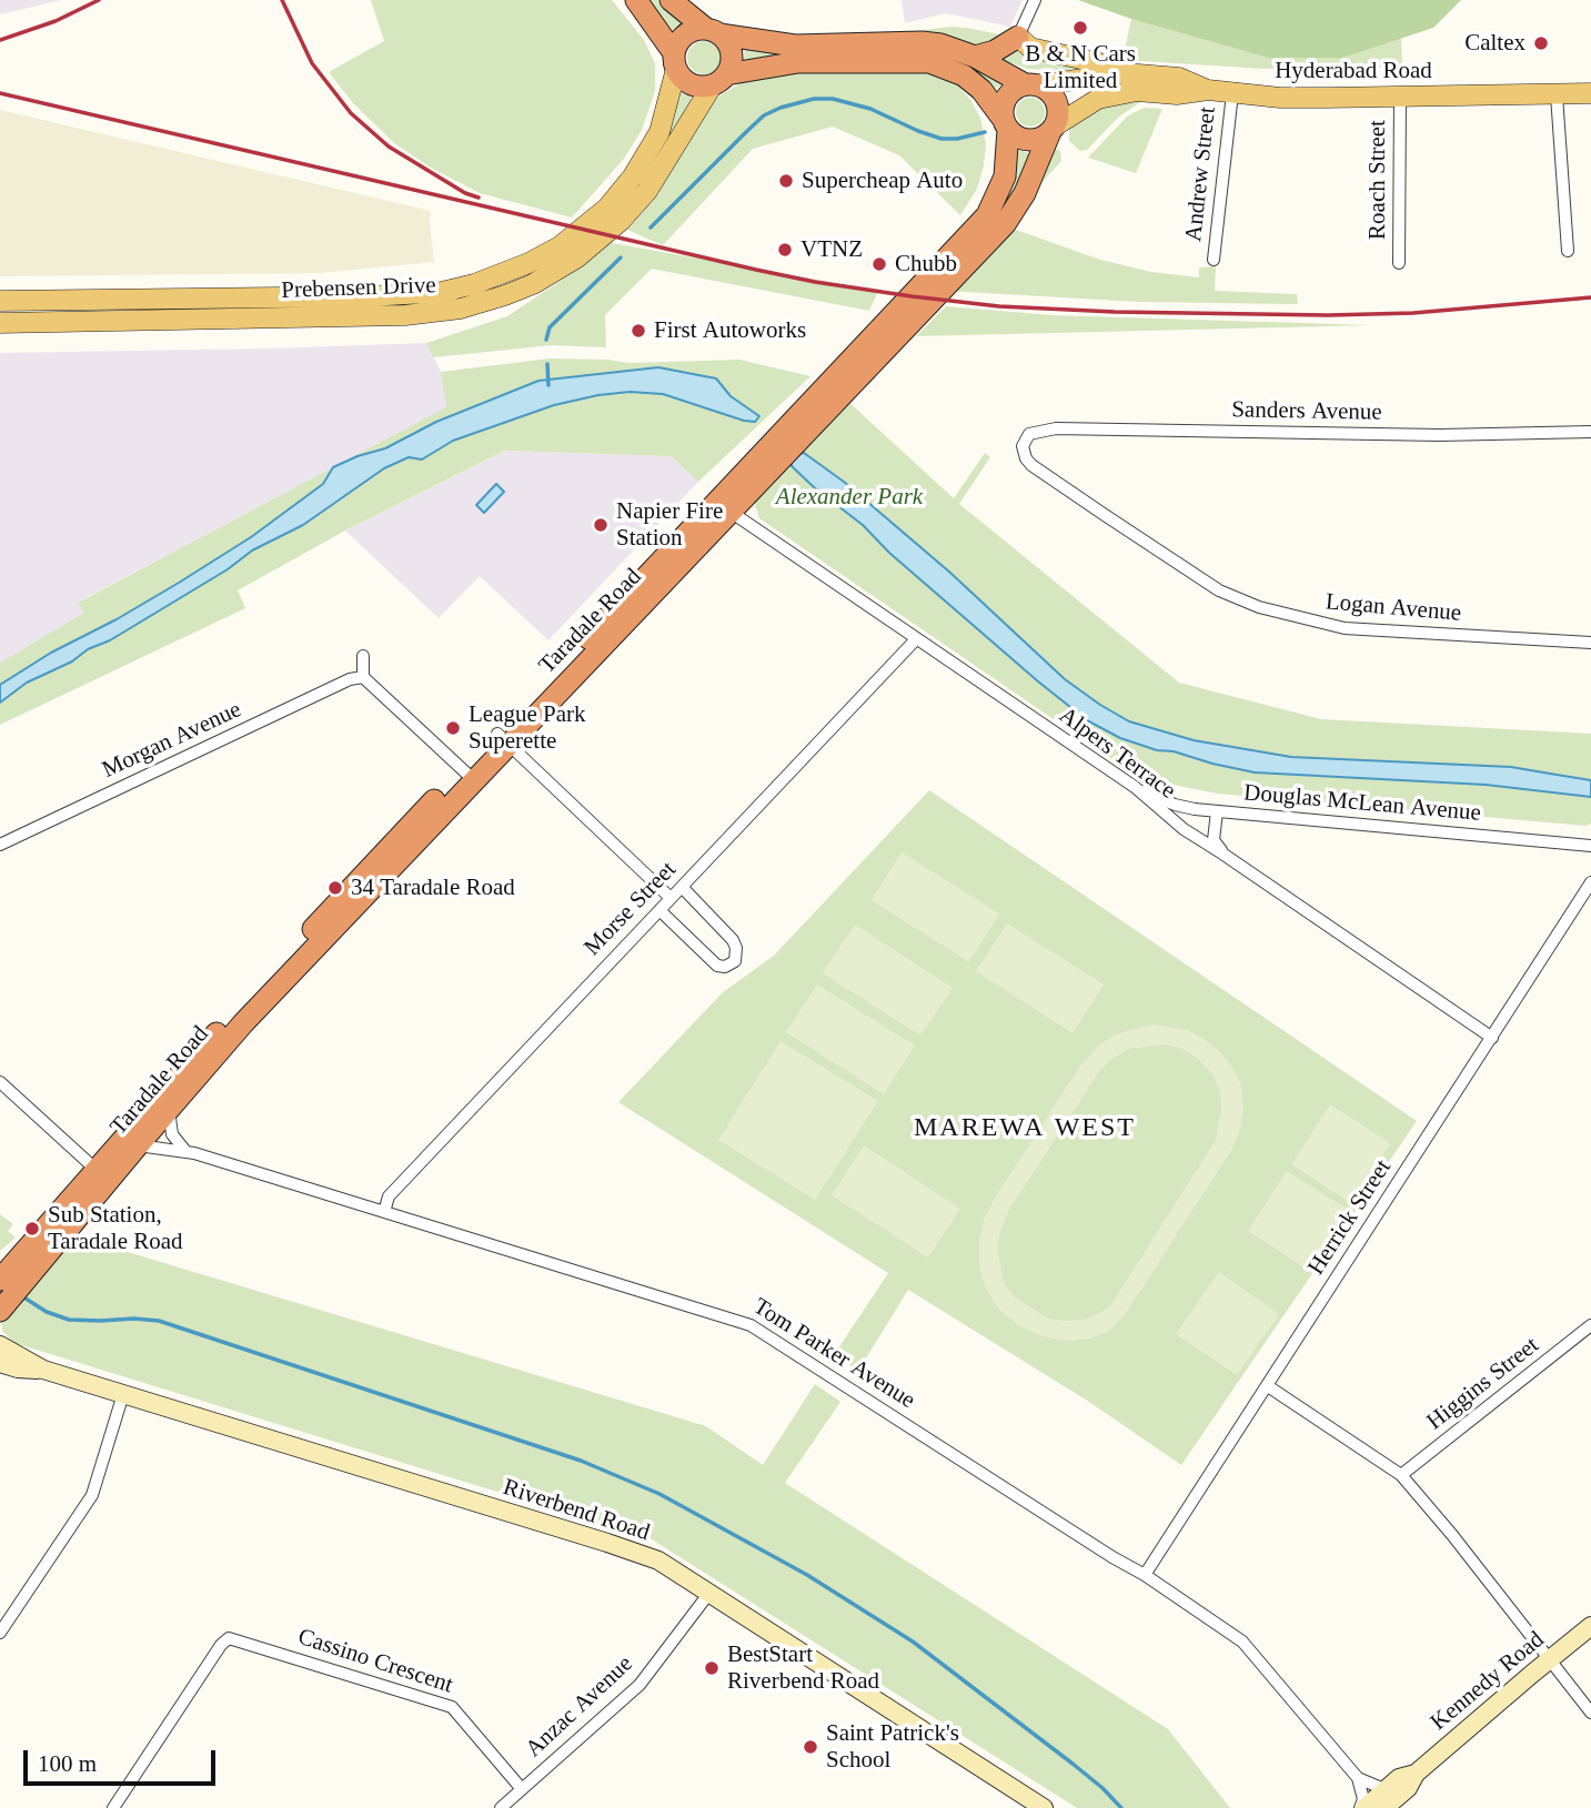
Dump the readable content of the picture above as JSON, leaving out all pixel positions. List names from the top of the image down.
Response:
{
  "streets": {
    "highway": ["Taradale Road"],
    "main road": ["Hyderabad Road", "Prebensen Drive"],
    "street": [
      "Andrew Street",
      "Roach Street",
      "Sanders Avenue",
      "Logan Avenue",
      "Morgan Avenue",
      "Alpers Terrace",
      "Douglas McLean Avenue",
      "Morse Street",
      "Herrick Street",
      "Tom Parker Avenue",
      "Higgins Street",
      "Riverbend Road",
      "Cassino Crescent",
      "Kennedy Road",
      "Anzac Avenue"
    ]
  },
  "crossings": [
    ["Hyderabad Road", "Andrew Street"],
    ["Hyderabad Road", "Roach Street"],
    ["Hyderabad Road", "Taradale Road"],
    ["Sanders Avenue", "Logan Avenue"],
    ["Taradale Road", "Alpers Terrace"],
    ["Taradale Road", "Tom Parker Avenue"],
    ["Alpers Terrace", "Douglas McLean Avenue"],
    ["Alpers Terrace", "Morse Street"],
    ["Alpers Terrace", "Herrick Street"],
    ["Morse Street", "Tom Parker Avenue"],
    ["Herrick Street", "Tom Parker Avenue"],
    ["Riverbend Road", "Anzac Avenue"],
    ["Cassino Crescent", "Anzac Avenue"]
  ],
  "districts": ["MAREWA WEST"],
  "parks": ["Alexander Park"],
  "places": [
    "B & N Cars Limited",
    "Caltex",
    "Supercheap Auto",
    "VTNZ",
    "Chubb",
    "First Autoworks",
    "Napier Fire Station",
    "League Park Superette",
    "34 Taradale Road",
    "Sub Station, Taradale Road",
    "BestStart Riverbend Road",
    "Saint Patrick's School"
  ],
  "scale_bar": "100 m"
}
